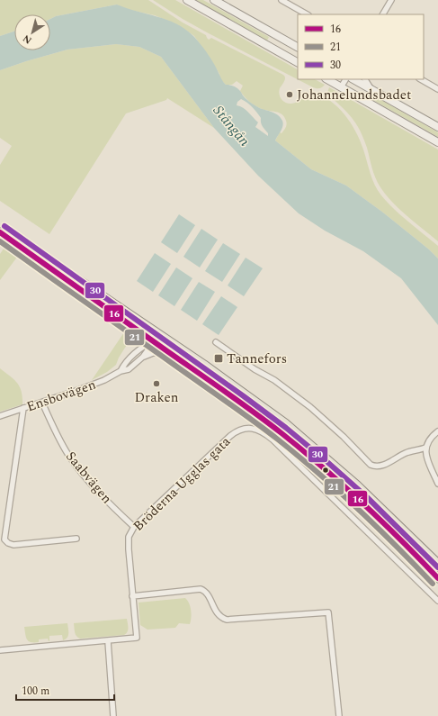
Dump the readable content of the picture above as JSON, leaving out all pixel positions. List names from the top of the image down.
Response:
{
  "streets": {
    "street": ["Ensbovägen", "Saabvägen", "Bröderna Ugglas gata"]
  },
  "crossings": [
    ["Ensbovägen", "Saabvägen"],
    ["Saabvägen", "Bröderna Ugglas gata"]
  ],
  "water": ["Stångån"],
  "places": {
    "other": ["Johannelundsbadet", "Draken"],
    "transit": ["Tannefors"]
  },
  "lines": ["transit line 30", "transit line 16", "transit line 21"],
  "legend": ["16", "21", "30"],
  "scale_bar": "100 m",
  "north": "bottom left"
}
